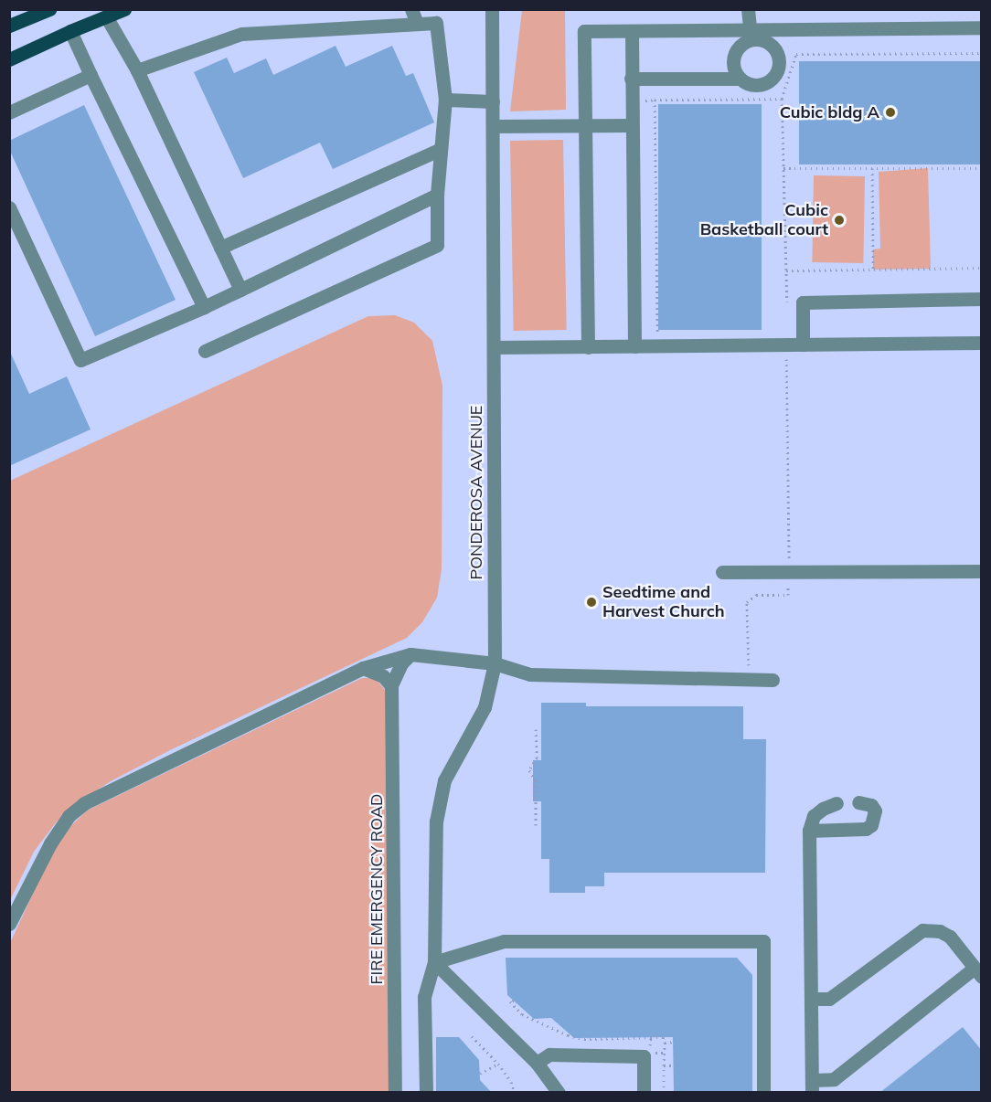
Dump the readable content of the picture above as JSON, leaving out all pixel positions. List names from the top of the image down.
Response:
{
  "streets": {
    "street": ["PONDEROSA AVENUE", "FIRE EMERGENCY ROAD"]
  },
  "places": ["Cubic bldg A", "Cubic Basketball court", "Seedtime and Harvest Church"]
}
